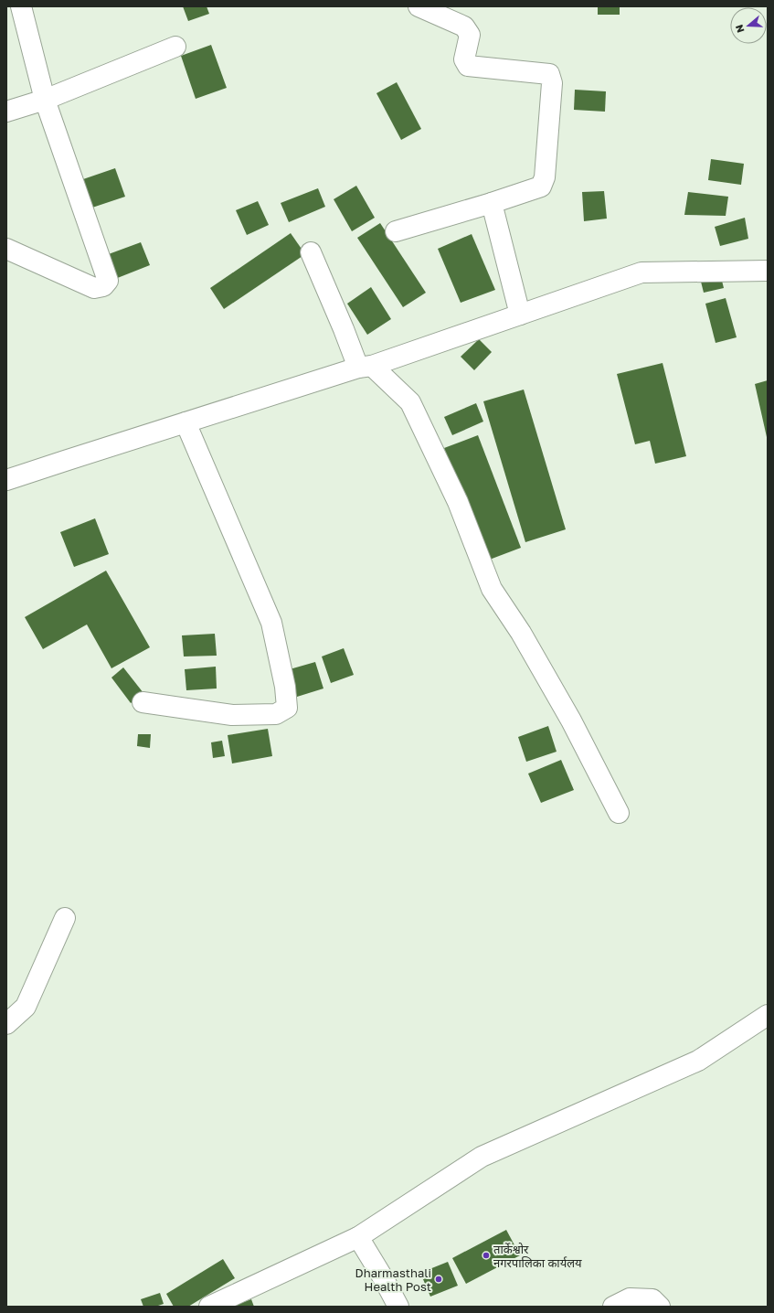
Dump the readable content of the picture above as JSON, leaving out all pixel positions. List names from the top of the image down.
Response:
{
  "places": ["तार्केश्वोर नगरपालिका कार्यलय", "Dharmasthali Health Post"],
  "north": "left"
}
